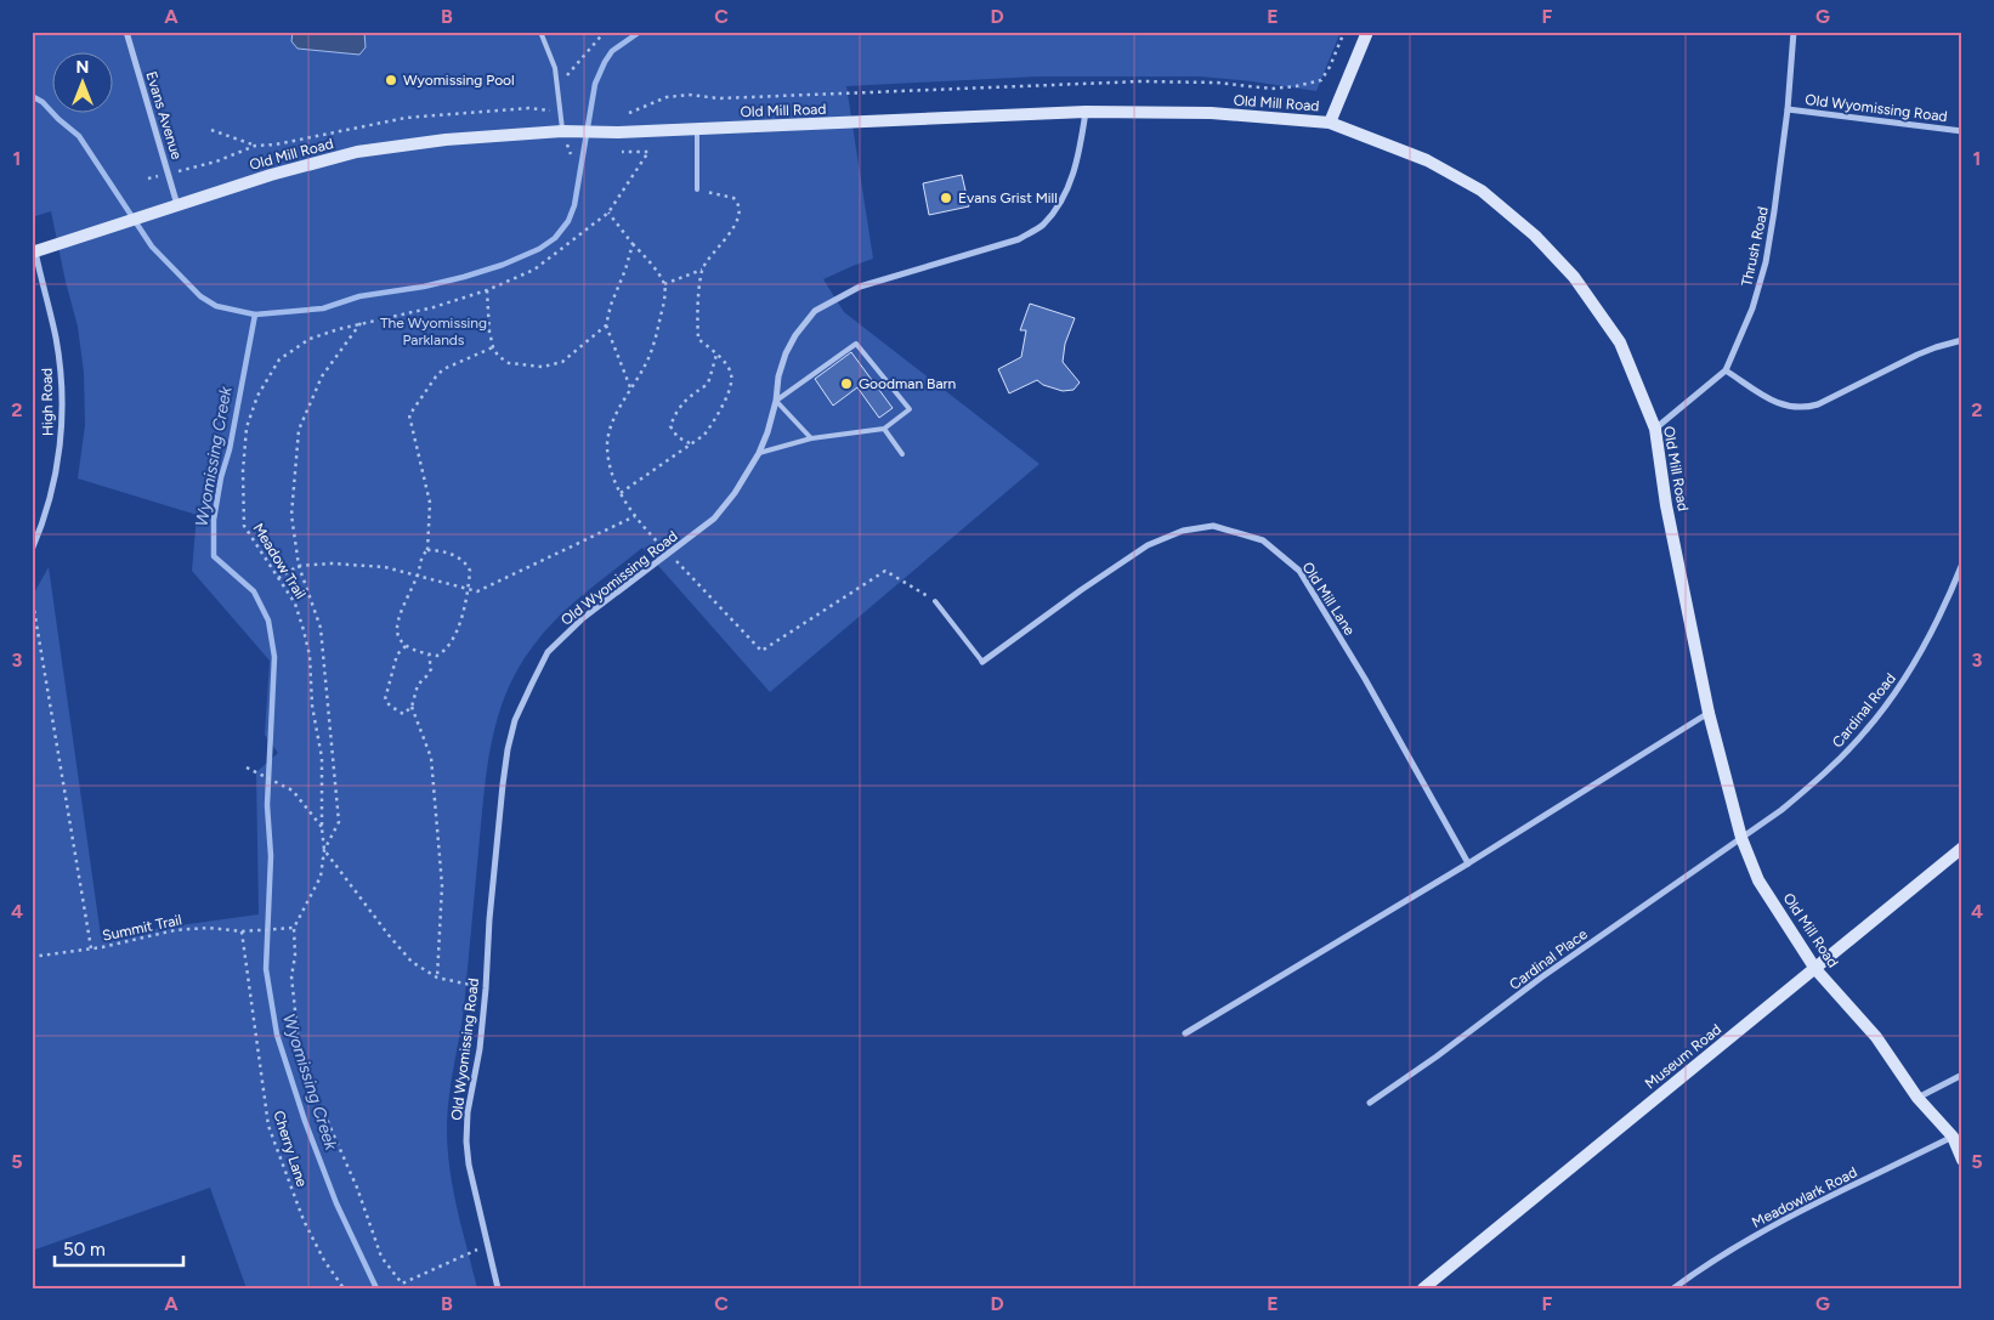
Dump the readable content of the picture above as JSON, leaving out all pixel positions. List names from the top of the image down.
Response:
{
  "streets": {
    "street": [
      "Old Mill Road",
      "Old Wyomissing Road",
      "Evans Avenue",
      "Thrush Road",
      "High Road",
      "Old Mill Lane",
      "Cardinal Road",
      "Cardinal Place",
      "Museum Road",
      "Meadowlark Road"
    ],
    "path": ["Meadow Trail", "Summit Trail", "Cherry Lane"]
  },
  "crossings": [
    ["Old Mill Road", "Old Wyomissing Road"],
    ["Old Mill Road", "Evans Avenue"],
    ["Old Mill Road", "Thrush Road"],
    ["Old Mill Road", "High Road"],
    ["Old Mill Road", "Cardinal Road"],
    ["Old Mill Road", "Cardinal Place"],
    ["Old Mill Road", "Museum Road"],
    ["Old Mill Road", "Meadowlark Road"],
    ["Old Wyomissing Road", "Thrush Road"],
    ["Cardinal Road", "Cardinal Place"],
    ["Summit Trail", "Cherry Lane"]
  ],
  "water": ["Wyomissing Creek"],
  "parks": ["The Wyomissing Parklands"],
  "places": ["Wyomissing Pool", "Evans Grist Mill", "Goodman Barn"],
  "scale_bar": "50 m",
  "north": "top",
  "grid": {
    "columns": [
      "A",
      "B",
      "C",
      "D",
      "E",
      "F",
      "G"
    ],
    "rows": [
      "1",
      "2",
      "3",
      "4",
      "5"
    ]
  }
}
